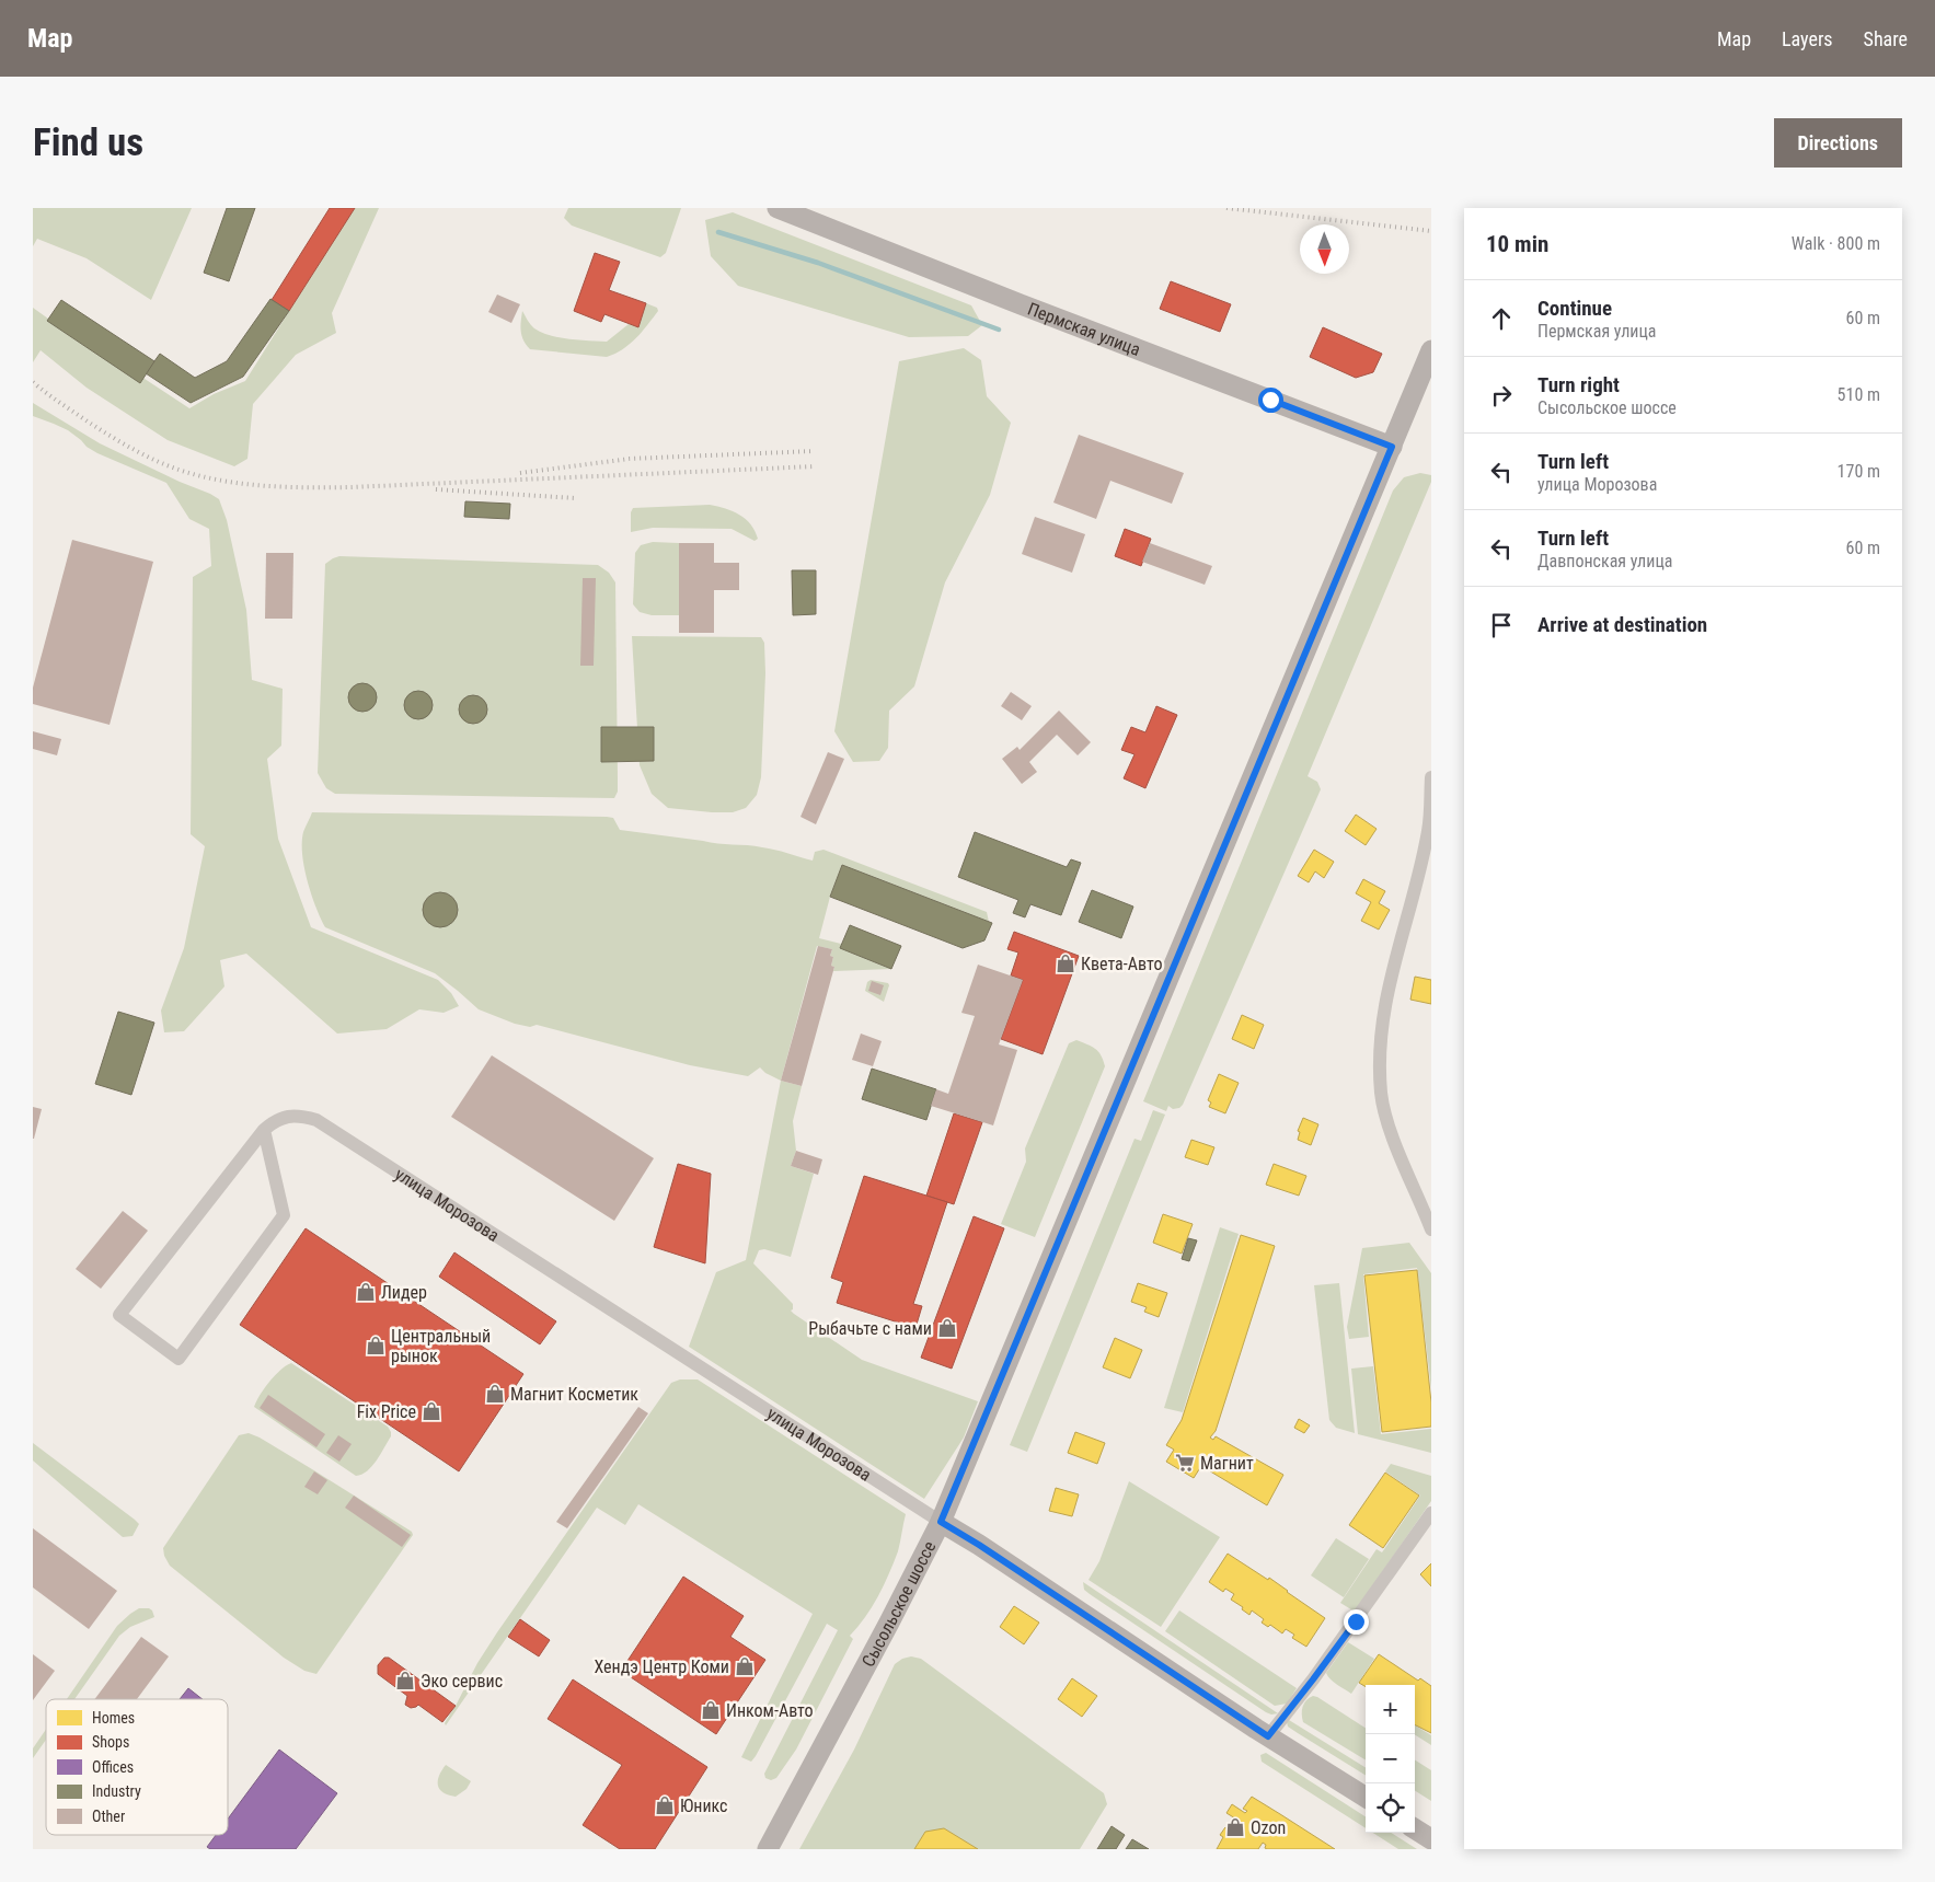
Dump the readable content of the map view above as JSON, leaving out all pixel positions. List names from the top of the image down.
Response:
{
  "streets": {
    "main road": ["Пермская улица", "улица Морозова", "Сысольское шоссе"]
  },
  "crossings": [
    ["Пермская улица", "Сысольское шоссе"],
    ["улица Морозова", "Сысольское шоссе"]
  ],
  "places": {
    "shop": [
      "Квета-Авто",
      "Лидер",
      "Рыбачьте с нами",
      "Центральный рынок",
      "Магнит Косметик",
      "Fix Price",
      "Хендэ Центр Коми",
      "Эко сервис",
      "Инком-Авто",
      "Юникс",
      "Ozon"
    ],
    "supermarket": ["Магнит"]
  },
  "legend": [
    "Homes",
    "Shops",
    "Offices",
    "Industry",
    "Other"
  ],
  "north": "bottom",
  "page": {
    "header": "Map",
    "nav": ["Map", "Layers", "Share"],
    "buttons": "Directions",
    "title": "Find us",
    "heading": ["10 min", "Walk · 800 m"],
    "list": [
      ["Continue", "Пермская улица", "60 m"],
      ["Turn right", "Сысольское шоссе", "510 m"],
      ["Turn left", "улица Морозова", "170 m"],
      ["Turn left", "Давпонская улица", "60 m"],
      "Arrive at destination"
    ],
    "map_buttons": ["+", "−"]
  }
}
